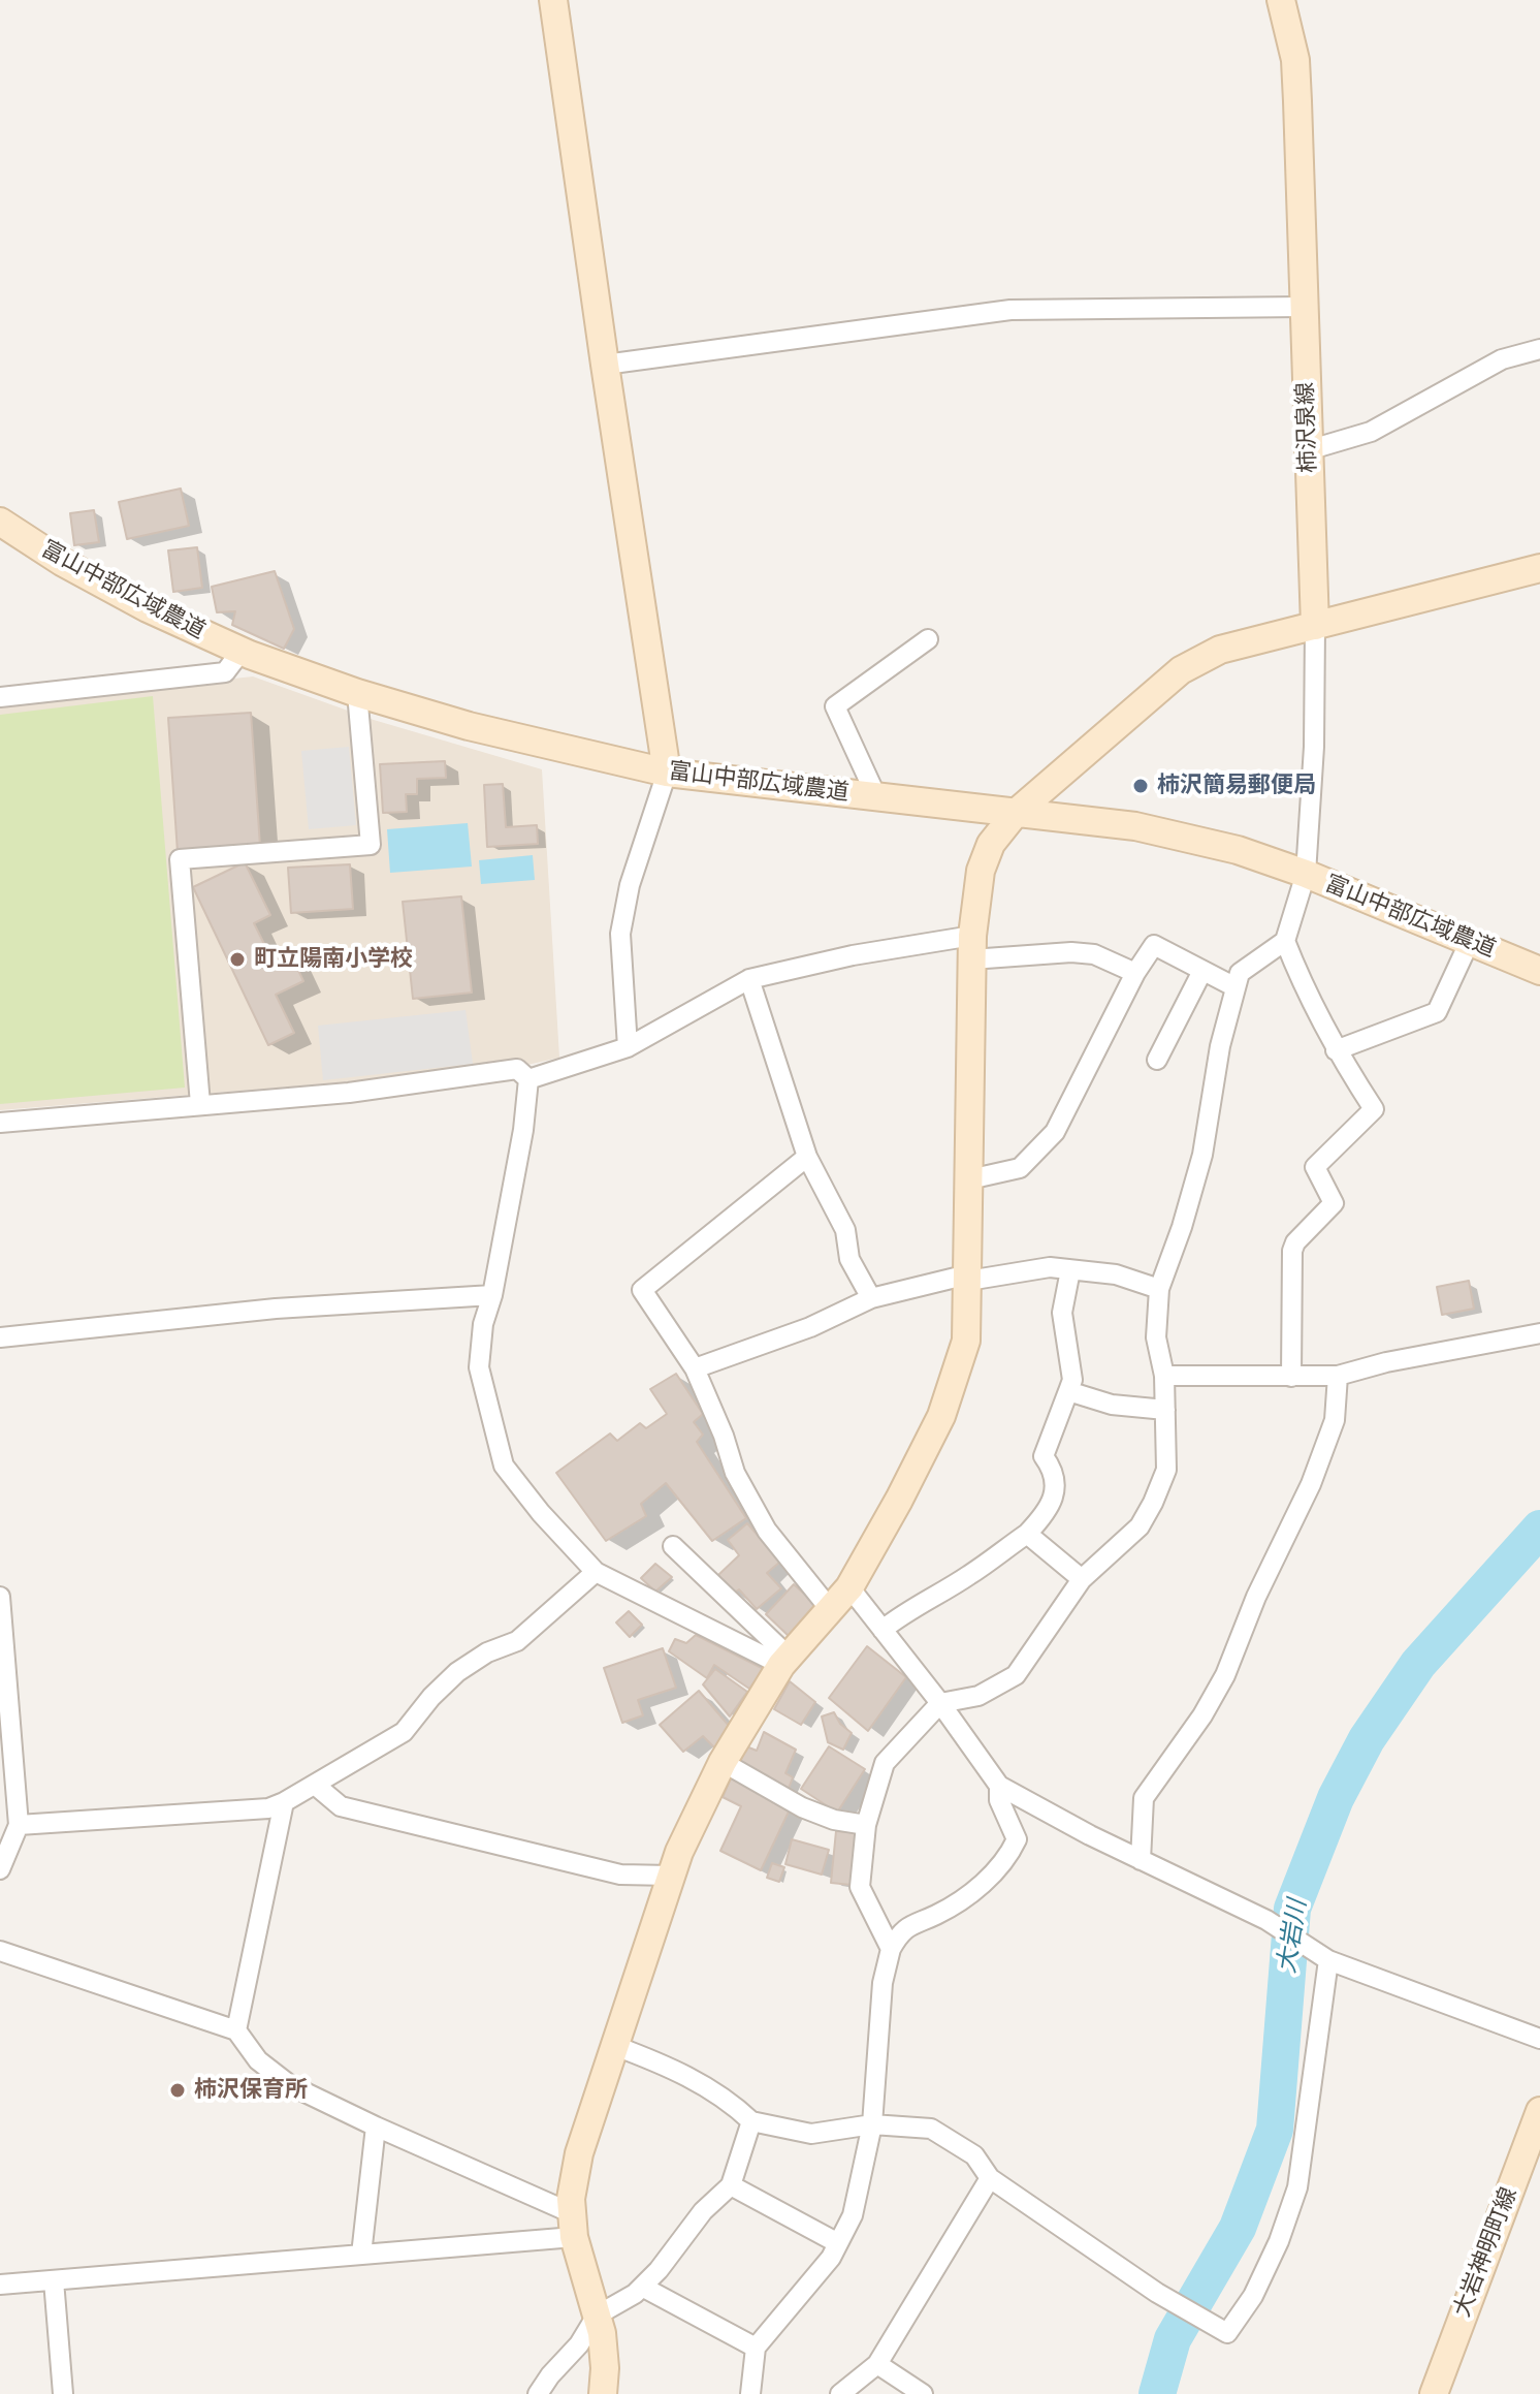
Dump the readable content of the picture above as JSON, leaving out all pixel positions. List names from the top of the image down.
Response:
{
  "streets": {
    "street": ["柿沢泉線", "富山中部広域農道", "大岩神明町線"]
  },
  "water": ["大岩川"],
  "places": ["柿沢簡易郵便局", "町立陽南小学校", "柿沢保育所"]
}
